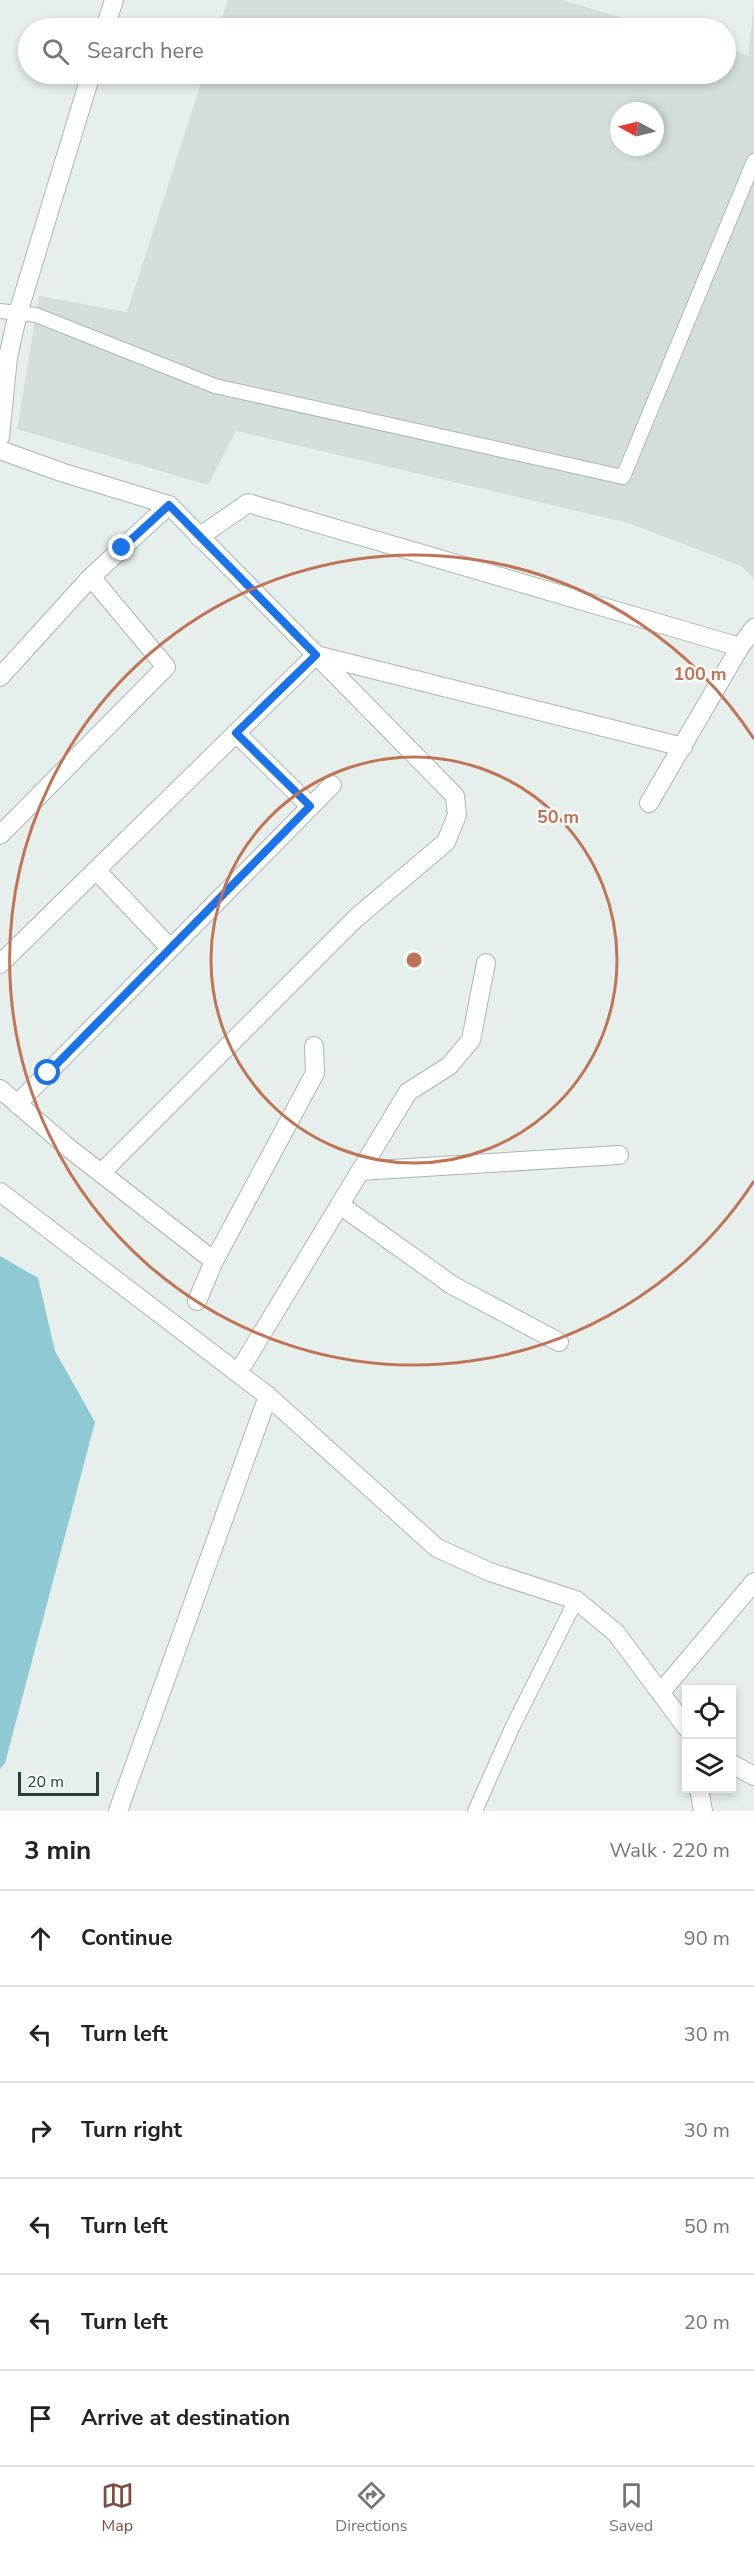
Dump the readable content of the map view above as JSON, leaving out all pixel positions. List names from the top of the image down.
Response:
{
  "scale_bar": "20 m",
  "north": "left",
  "page": {
    "search": "Search here",
    "scale": "20 m",
    "heading": ["3 min", "Walk · 220 m"],
    "list": [
      ["Continue", "90 m"],
      ["Turn left", "30 m"],
      ["Turn right", "30 m"],
      ["Turn left", "50 m"],
      ["Turn left", "20 m"],
      "Arrive at destination"
    ],
    "nav": ["Map", "Directions", "Saved"]
  },
  "rings": ["100 m", "50 m"]
}
